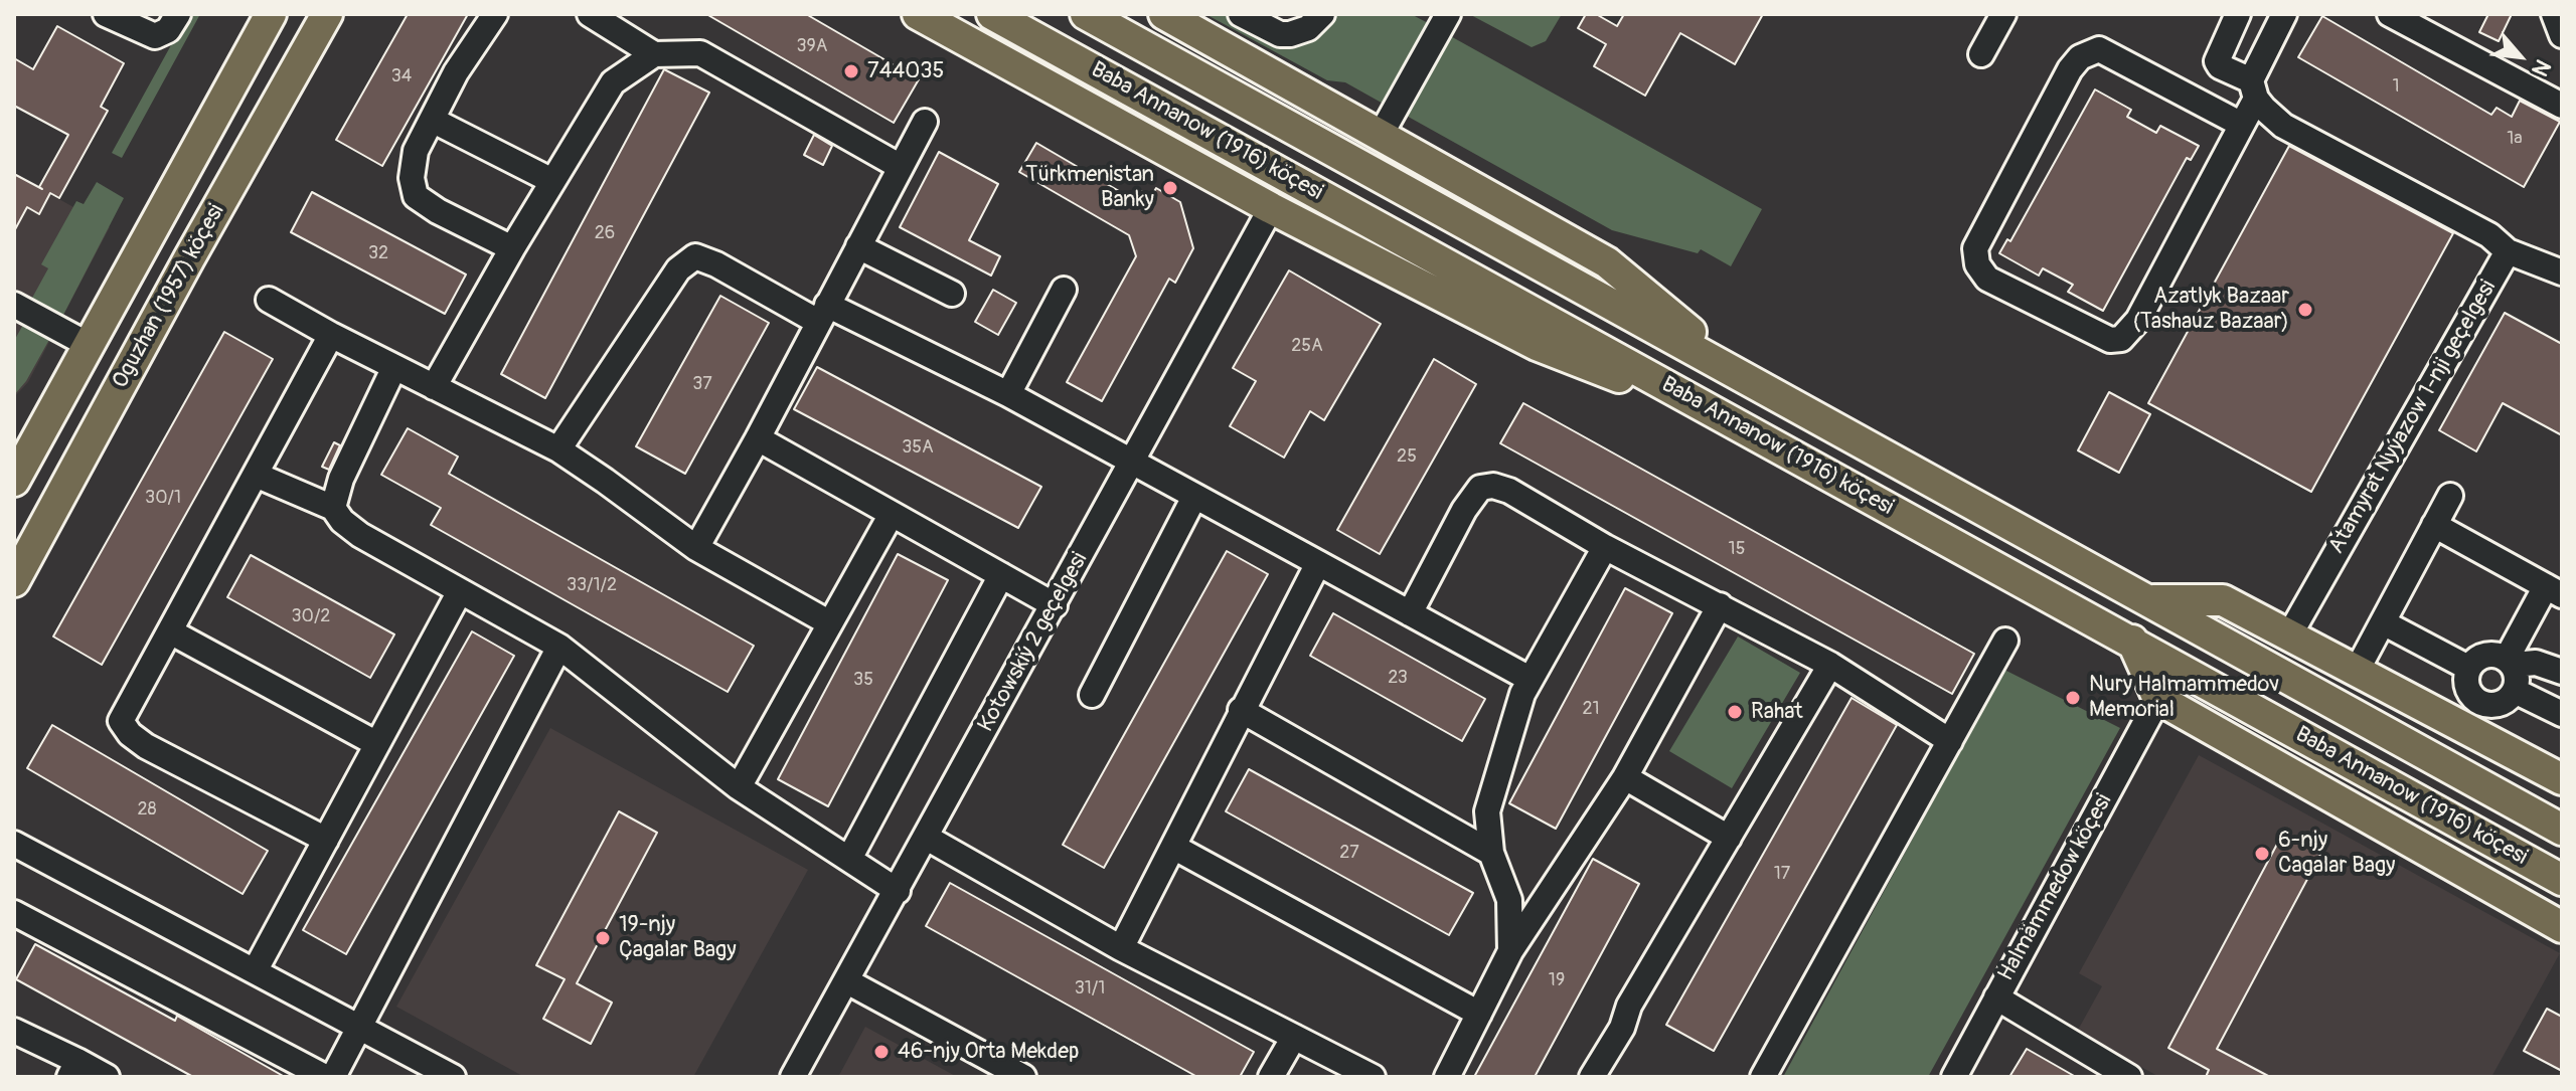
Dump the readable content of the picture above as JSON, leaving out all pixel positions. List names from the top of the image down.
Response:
{
  "streets": {
    "main road": ["Baba Annanow (1916) köçesi", "Oguzhan (1957) köçesi"],
    "street": ["Atamyrat Nyýazow 1-nji geçelgesi", "Kotowskiý 2 geçelgesi", "Halmämmedow köçesi"]
  },
  "places": [
    "744035",
    "Türkmenistan Banky",
    "Azatlyk Bazaar (Tashauz Bazaar)",
    "Nury Halmammedov Memorial",
    "Rahat",
    "6-njy Cagalar Bagy",
    "19-njy Çagalar Bagy",
    "46-njy Orta Mekdep"
  ],
  "house_numbers": [
    "39A",
    "34",
    "1",
    "1a",
    "26",
    "32",
    "25A",
    "37",
    "35A",
    "25",
    "30/1",
    "15",
    "33/1/2",
    "30/2",
    "23",
    "35",
    "21",
    "28",
    "27",
    "17",
    "19",
    "31/1"
  ],
  "north": "bottom right"
}
